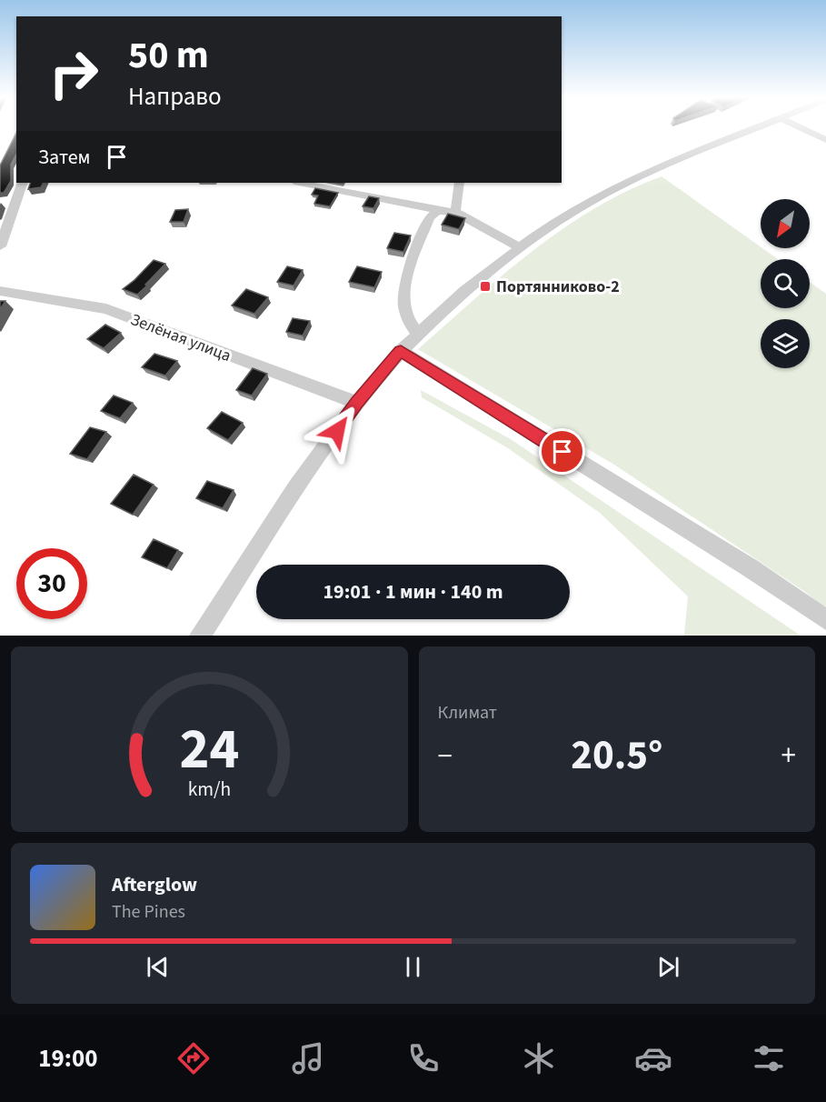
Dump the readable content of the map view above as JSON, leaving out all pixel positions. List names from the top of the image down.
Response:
{
  "streets": {
    "street": ["Зелёная улица"]
  },
  "places": {
    "transit": ["Портянниково-2"]
  },
  "north": "bottom left",
  "page": {
    "turn": ["50 m", "Направо"],
    "then": "Затем",
    "limit": "30",
    "trip": "19:01 · 1 мин · 140 m",
    "tile": "Климат",
    "heat": ["−", "20.5°", "+"],
    "song": ["Afterglow", "The Pines"],
    "tabs": "19:00",
    "gauge": ["24", "km/h"]
  }
}
